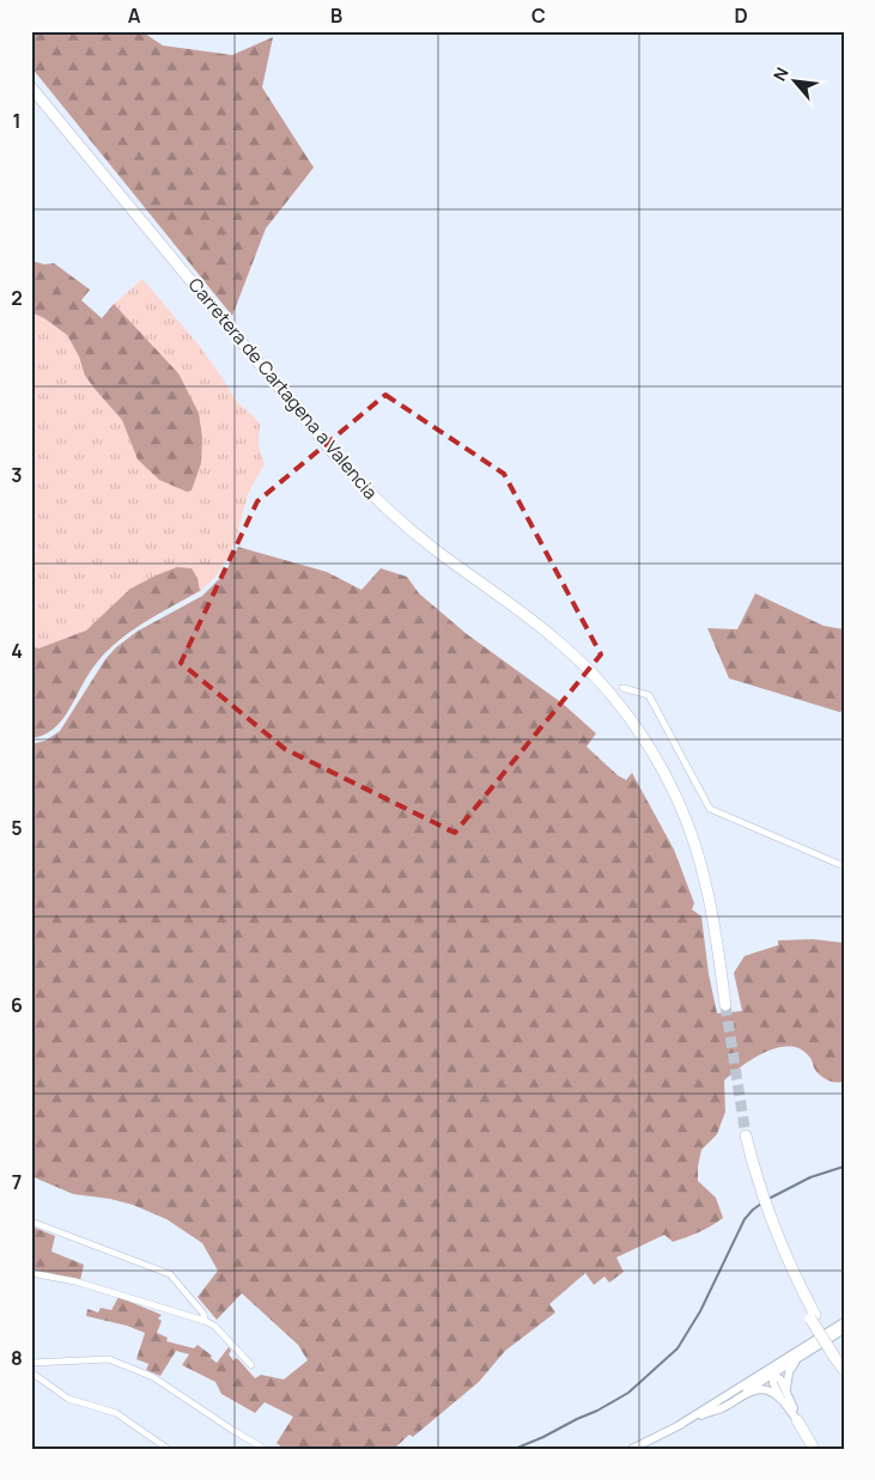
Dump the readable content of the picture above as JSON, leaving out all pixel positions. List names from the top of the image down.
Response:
{
  "streets": {
    "highway": ["Carretera de Cartagena a Valencia"]
  },
  "north": "top left",
  "grid": {
    "columns": [
      "A",
      "B",
      "C",
      "D"
    ],
    "rows": [
      "1",
      "2",
      "3",
      "4",
      "5",
      "6",
      "7",
      "8"
    ]
  }
}
